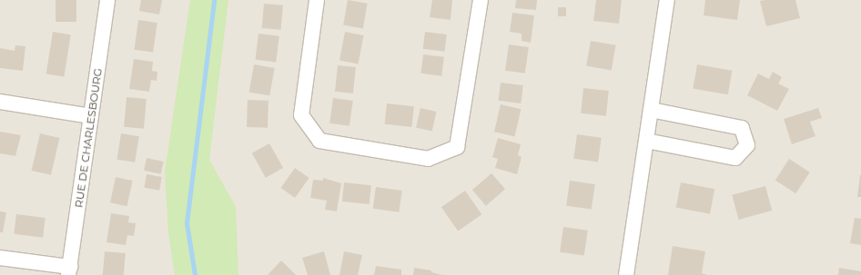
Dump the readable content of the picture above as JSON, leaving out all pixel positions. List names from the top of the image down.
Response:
{
  "streets": {
    "street": ["RUE DE CHARLESBOURG"]
  }
}
